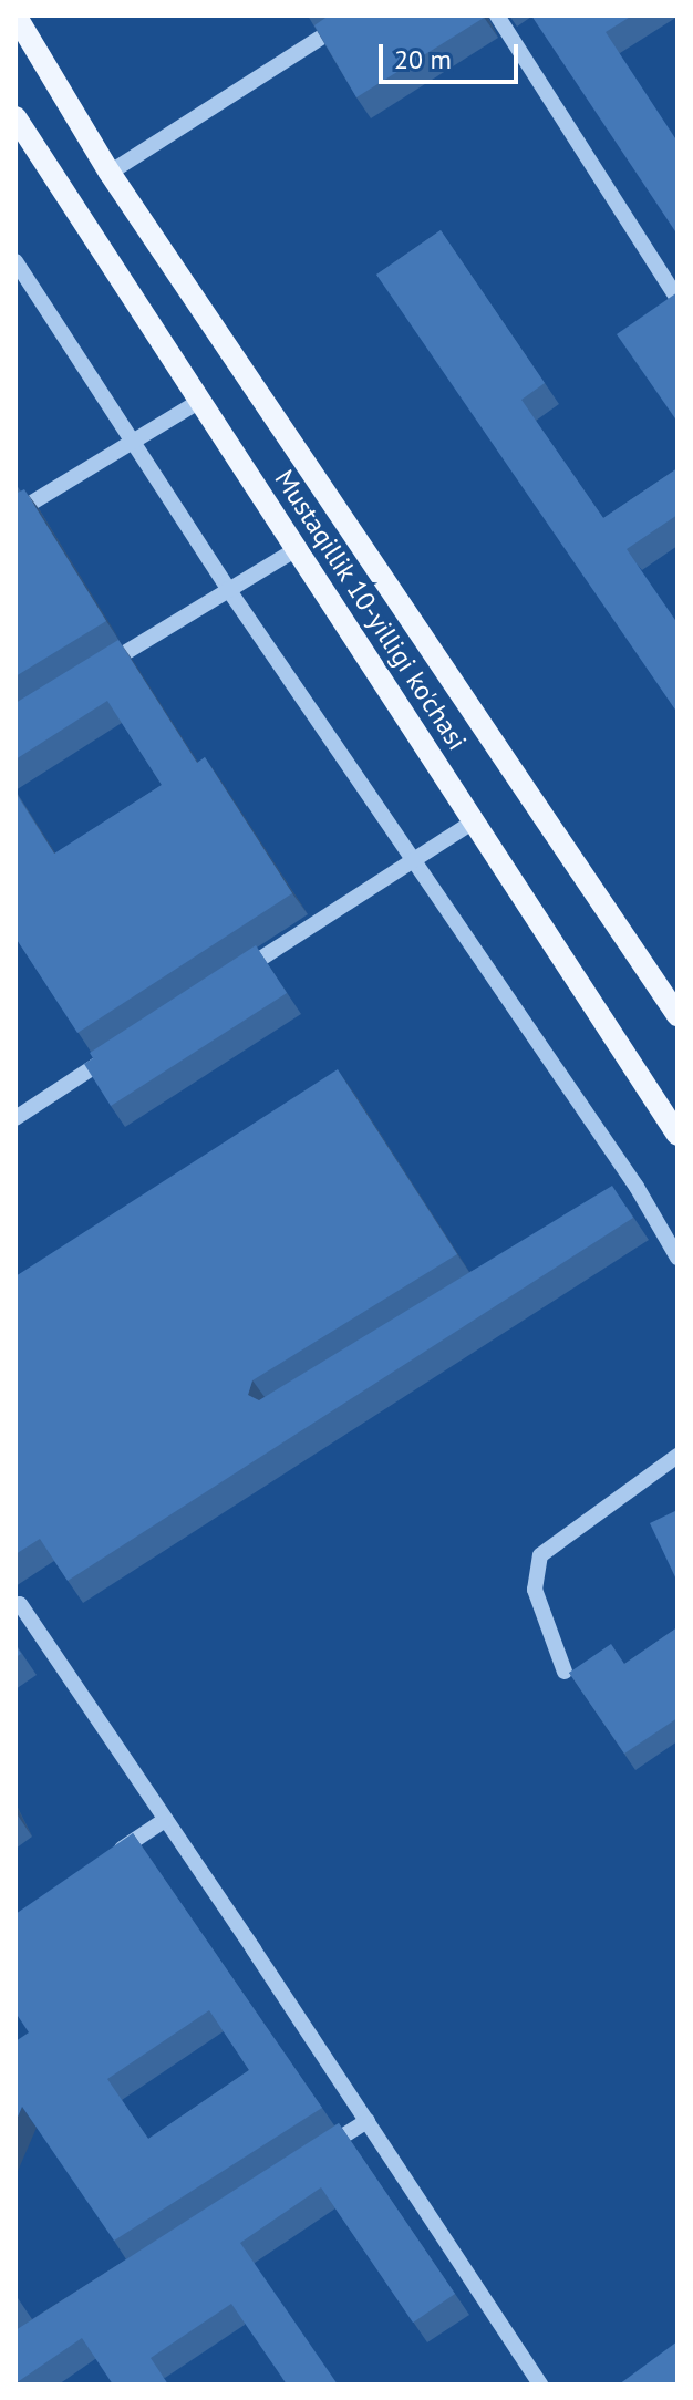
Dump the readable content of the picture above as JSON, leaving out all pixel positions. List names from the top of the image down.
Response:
{
  "streets": {
    "main road": ["Mustaqillik 10-yilligi ko'chasi"]
  },
  "scale_bar": "20 m"
}
